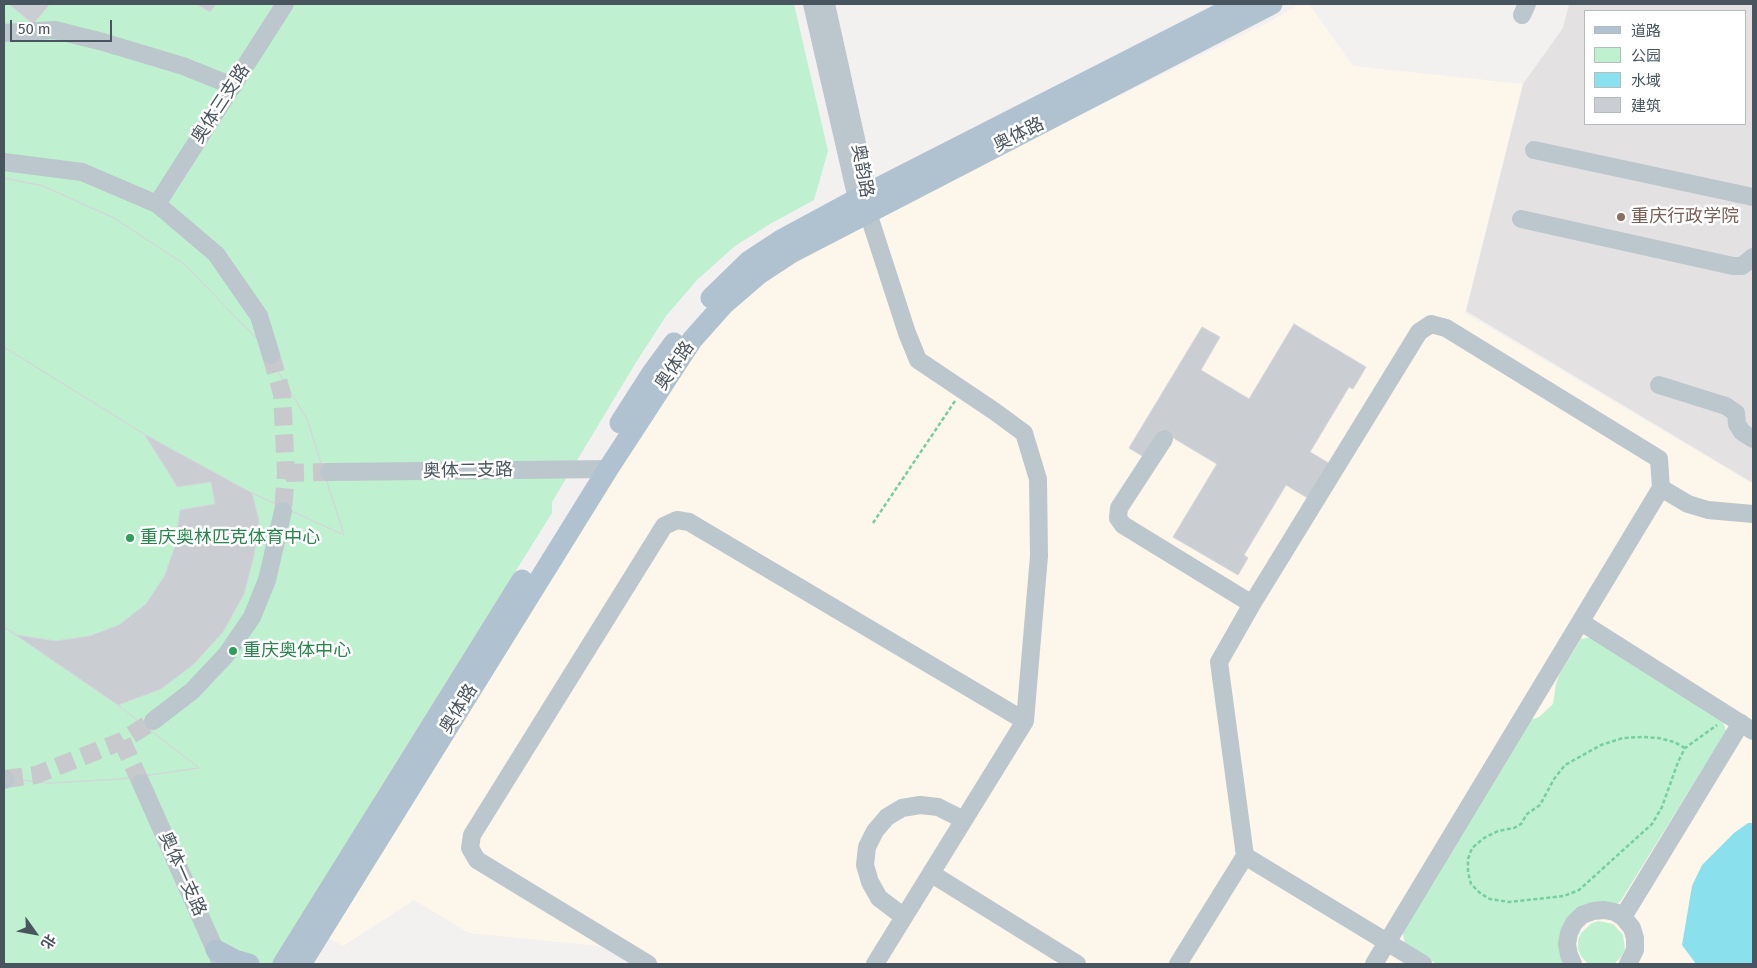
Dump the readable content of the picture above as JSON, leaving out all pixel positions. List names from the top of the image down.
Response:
{
  "streets": {
    "main road": ["奥体路"],
    "street": [
      "奥体三支路",
      "奥韵路",
      "奥体二支路",
      "奥体一支路"
    ]
  },
  "crossings": [
    ["奥体路", "奥韵路"],
    ["奥体路", "奥体二支路"]
  ],
  "places": ["重庆行政学院", "重庆奥林匹克体育中心", "重庆奥体中心"],
  "legend": [
    "道路",
    "公园",
    "水域",
    "建筑"
  ],
  "scale_bar": "50 m",
  "north": "bottom right"
}
